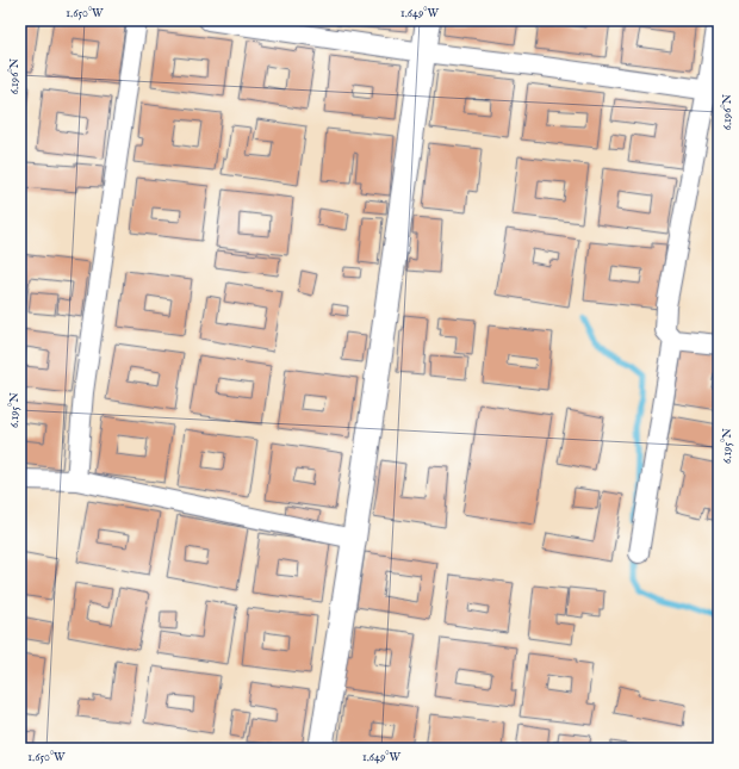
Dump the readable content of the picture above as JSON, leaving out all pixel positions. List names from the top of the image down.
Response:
{
  "coordinates": [
    "1.650°W",
    "1.649°W",
    "6.196°N",
    "6.195°N"
  ]
}
